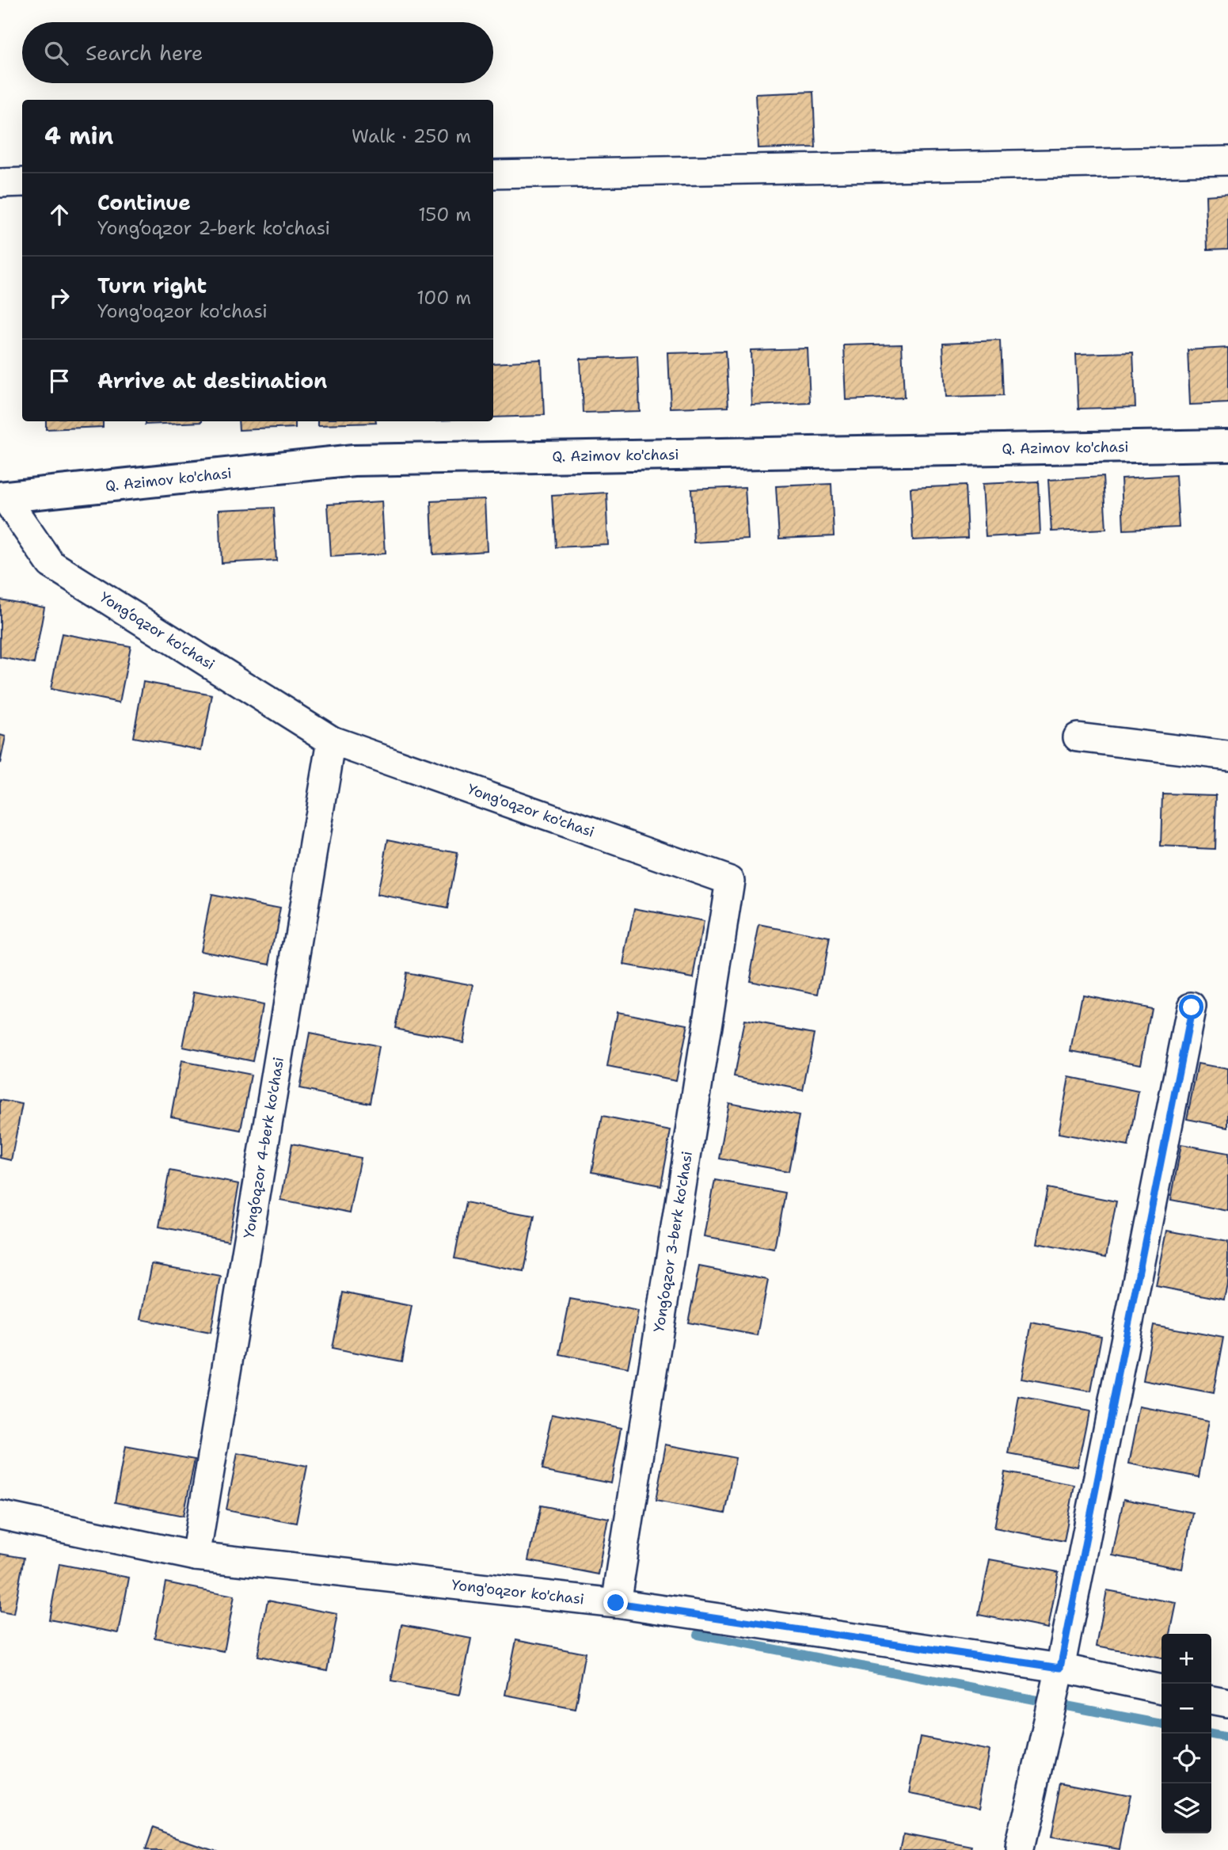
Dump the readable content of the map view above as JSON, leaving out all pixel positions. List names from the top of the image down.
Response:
{
  "streets": {
    "main road": ["Q. Azimov ko'chasi"],
    "street": [
      "Yong‘oqzor ko'chasi",
      "Yong'oqzor ko'chasi",
      "Yong‘oqzor 4-berk ko'chasi",
      "Yong‘oqzor 3-berk ko'chasi"
    ]
  },
  "crossings": [
    ["Q. Azimov ko'chasi", "Yong‘oqzor ko'chasi"],
    ["Yong‘oqzor ko'chasi", "Yong'oqzor ko'chasi"],
    ["Yong‘oqzor ko'chasi", "Yong‘oqzor 4-berk ko'chasi"],
    ["Yong'oqzor ko'chasi", "Yong‘oqzor 4-berk ko'chasi"],
    ["Yong'oqzor ko'chasi", "Yong‘oqzor 3-berk ko'chasi"]
  ],
  "page": {
    "search": "Search here",
    "heading": ["4 min", "Walk · 250 m"],
    "list": [
      ["Continue", "Yong‘oqzor 2-berk ko'chasi", "150 m"],
      ["Turn right", "Yong'oqzor ko'chasi", "100 m"],
      "Arrive at destination"
    ],
    "map_buttons": ["+", "−"]
  }
}
